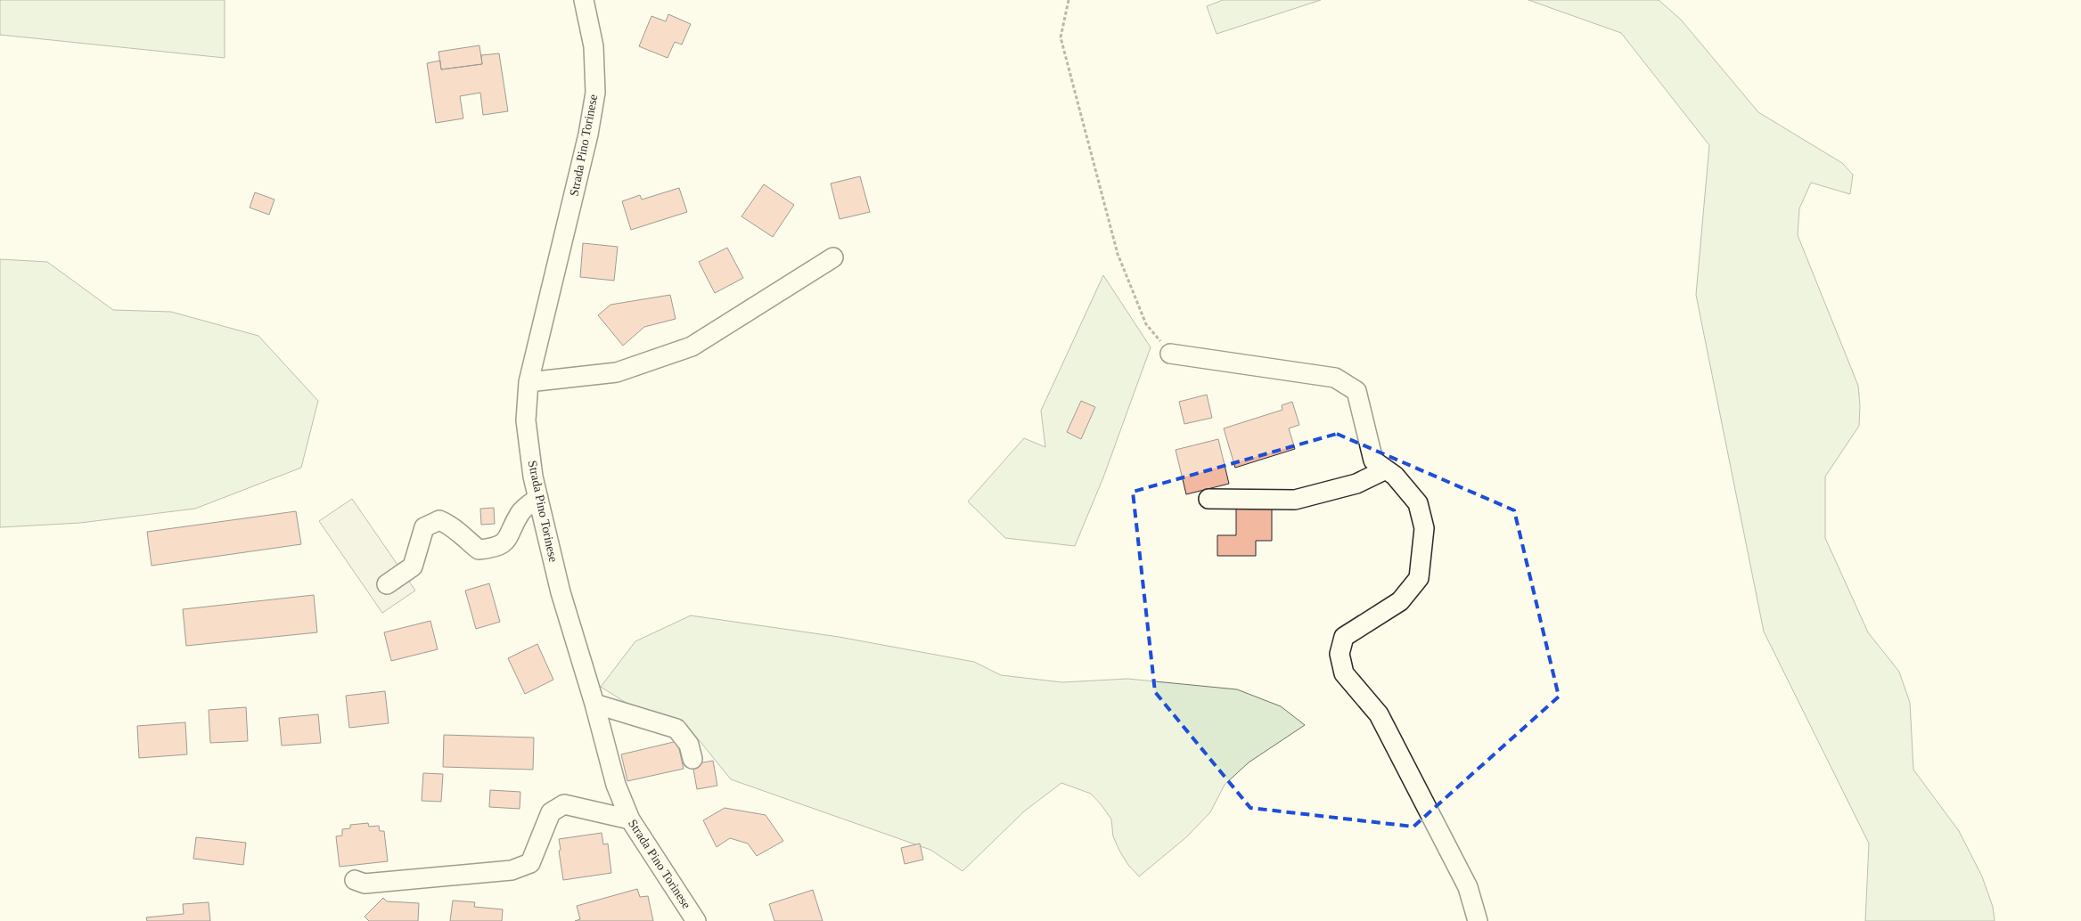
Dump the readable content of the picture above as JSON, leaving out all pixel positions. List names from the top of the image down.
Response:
{
  "streets": {
    "street": ["Strada Pino Torinese"]
  }
}
